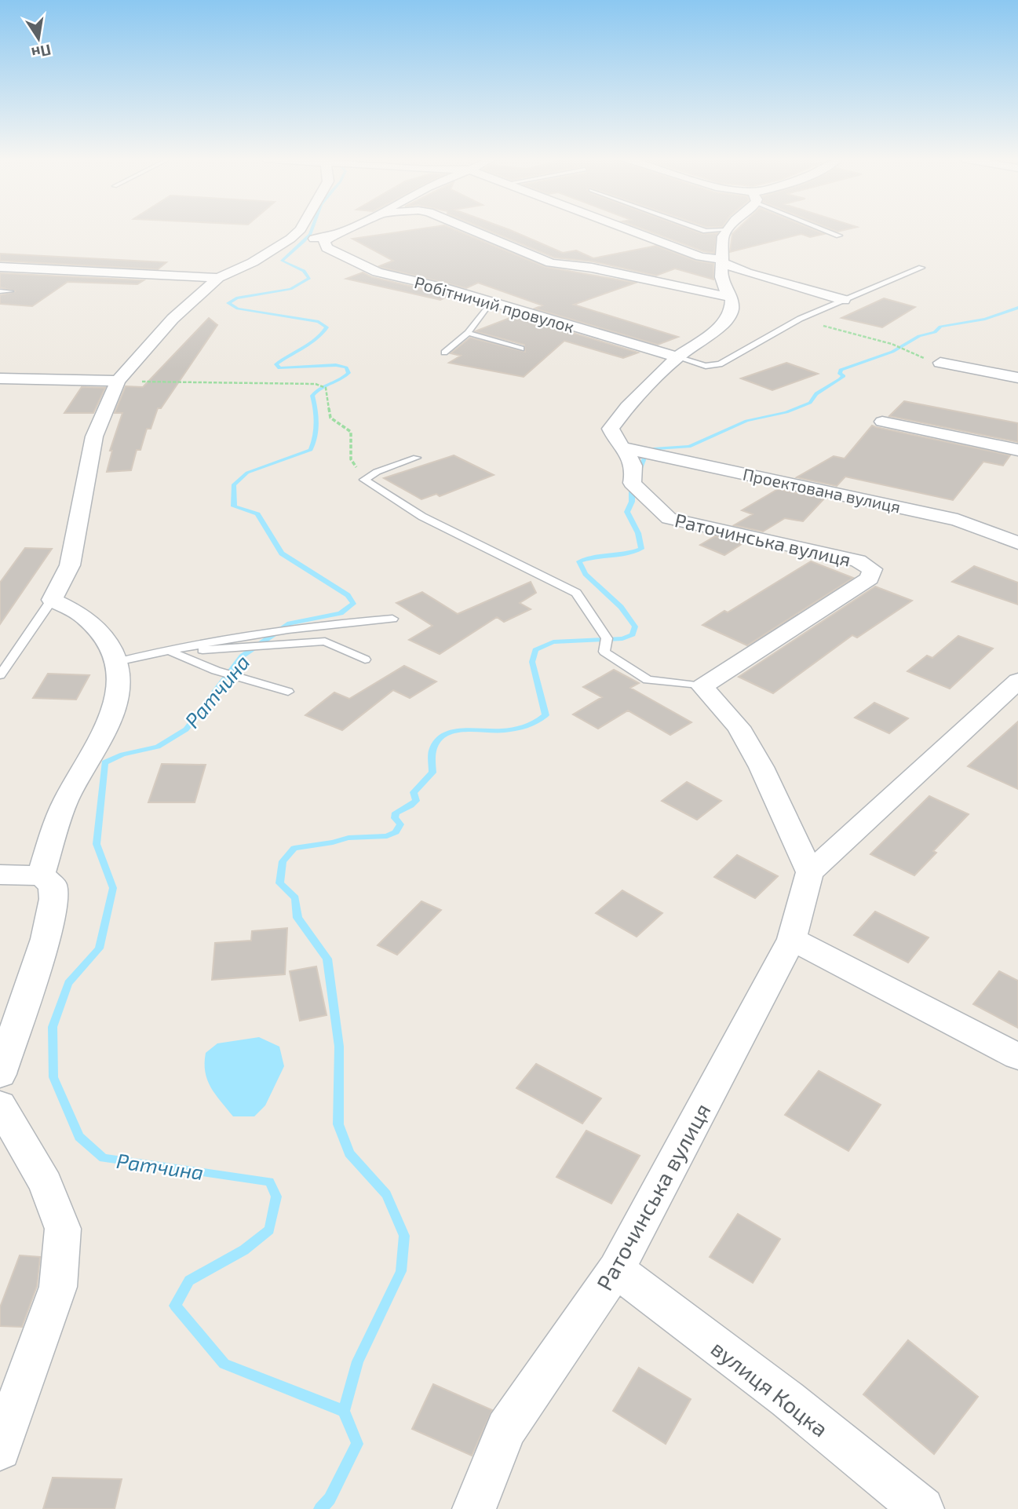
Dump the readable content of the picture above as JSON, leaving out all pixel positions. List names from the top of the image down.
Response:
{
  "streets": {
    "street": [
      "Робітничий провулок",
      "Проектована вулиця",
      "Раточинська вулиця",
      "вулиця Коцка"
    ]
  },
  "crossings": [
    ["Робітничий провулок", "Раточинська вулиця"],
    ["Проектована вулиця", "Раточинська вулиця"],
    ["Раточинська вулиця", "вулиця Коцка"]
  ],
  "water": ["Ратчина"],
  "north": "bottom"
}
